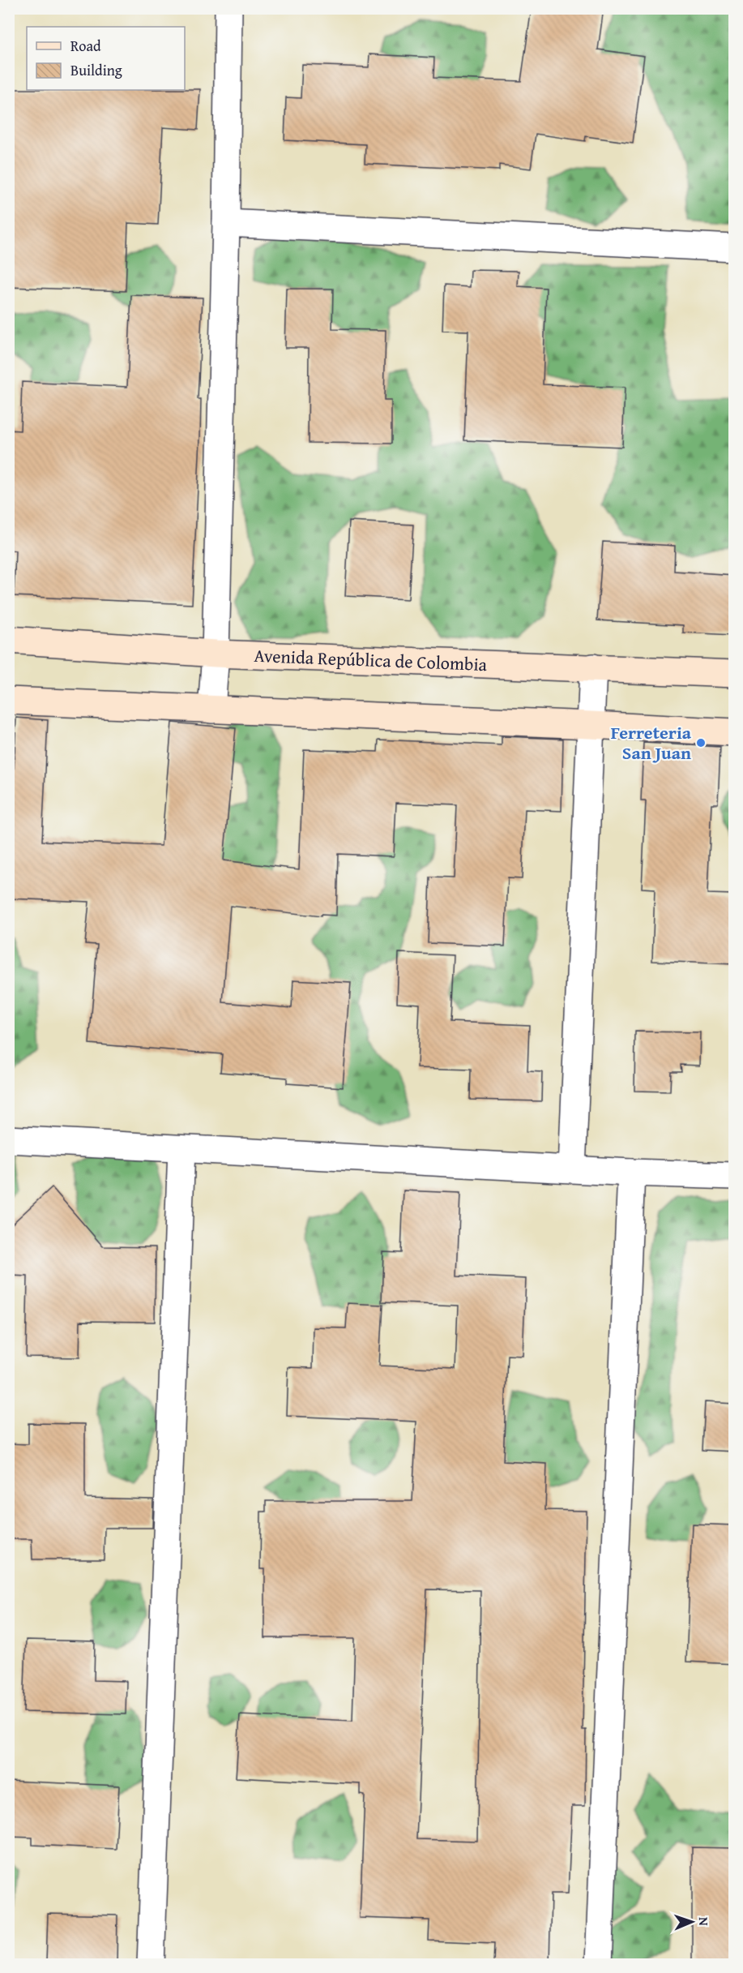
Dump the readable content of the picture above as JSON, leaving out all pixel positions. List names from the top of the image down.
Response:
{
  "streets": {
    "street": ["Avenida República de Colombia"]
  },
  "places": ["Ferreteria San Juan"],
  "legend": ["Road", "Building"],
  "north": "right"
}
